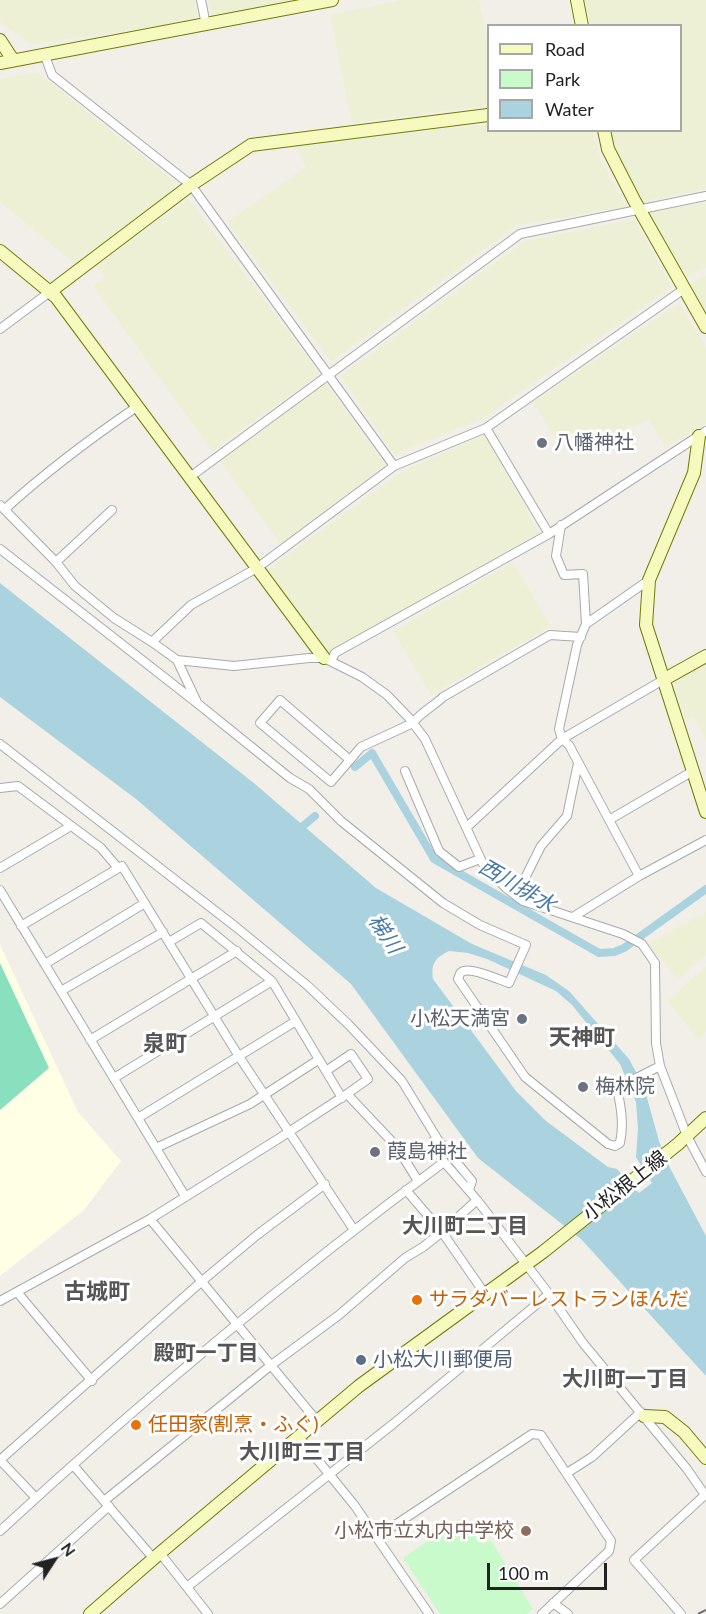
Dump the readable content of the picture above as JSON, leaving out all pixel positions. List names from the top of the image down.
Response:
{
  "streets": {
    "street": ["小松根上線"]
  },
  "districts": [
    "天神町",
    "泉町",
    "大川町二丁目",
    "古城町",
    "殿町一丁目",
    "大川町一丁目",
    "大川町三丁目"
  ],
  "water": ["西川排水", "梯川"],
  "places": [
    "八幡神社",
    "小松天満宮",
    "梅林院",
    "葭島神社",
    "サラダバーレストランほんだ",
    "小松大川郵便局",
    "任田家(割烹・ふぐ)",
    "小松市立丸内中学校"
  ],
  "legend": ["Road", "Park", "Water"],
  "scale_bar": "100 m",
  "north": "top right"
}
